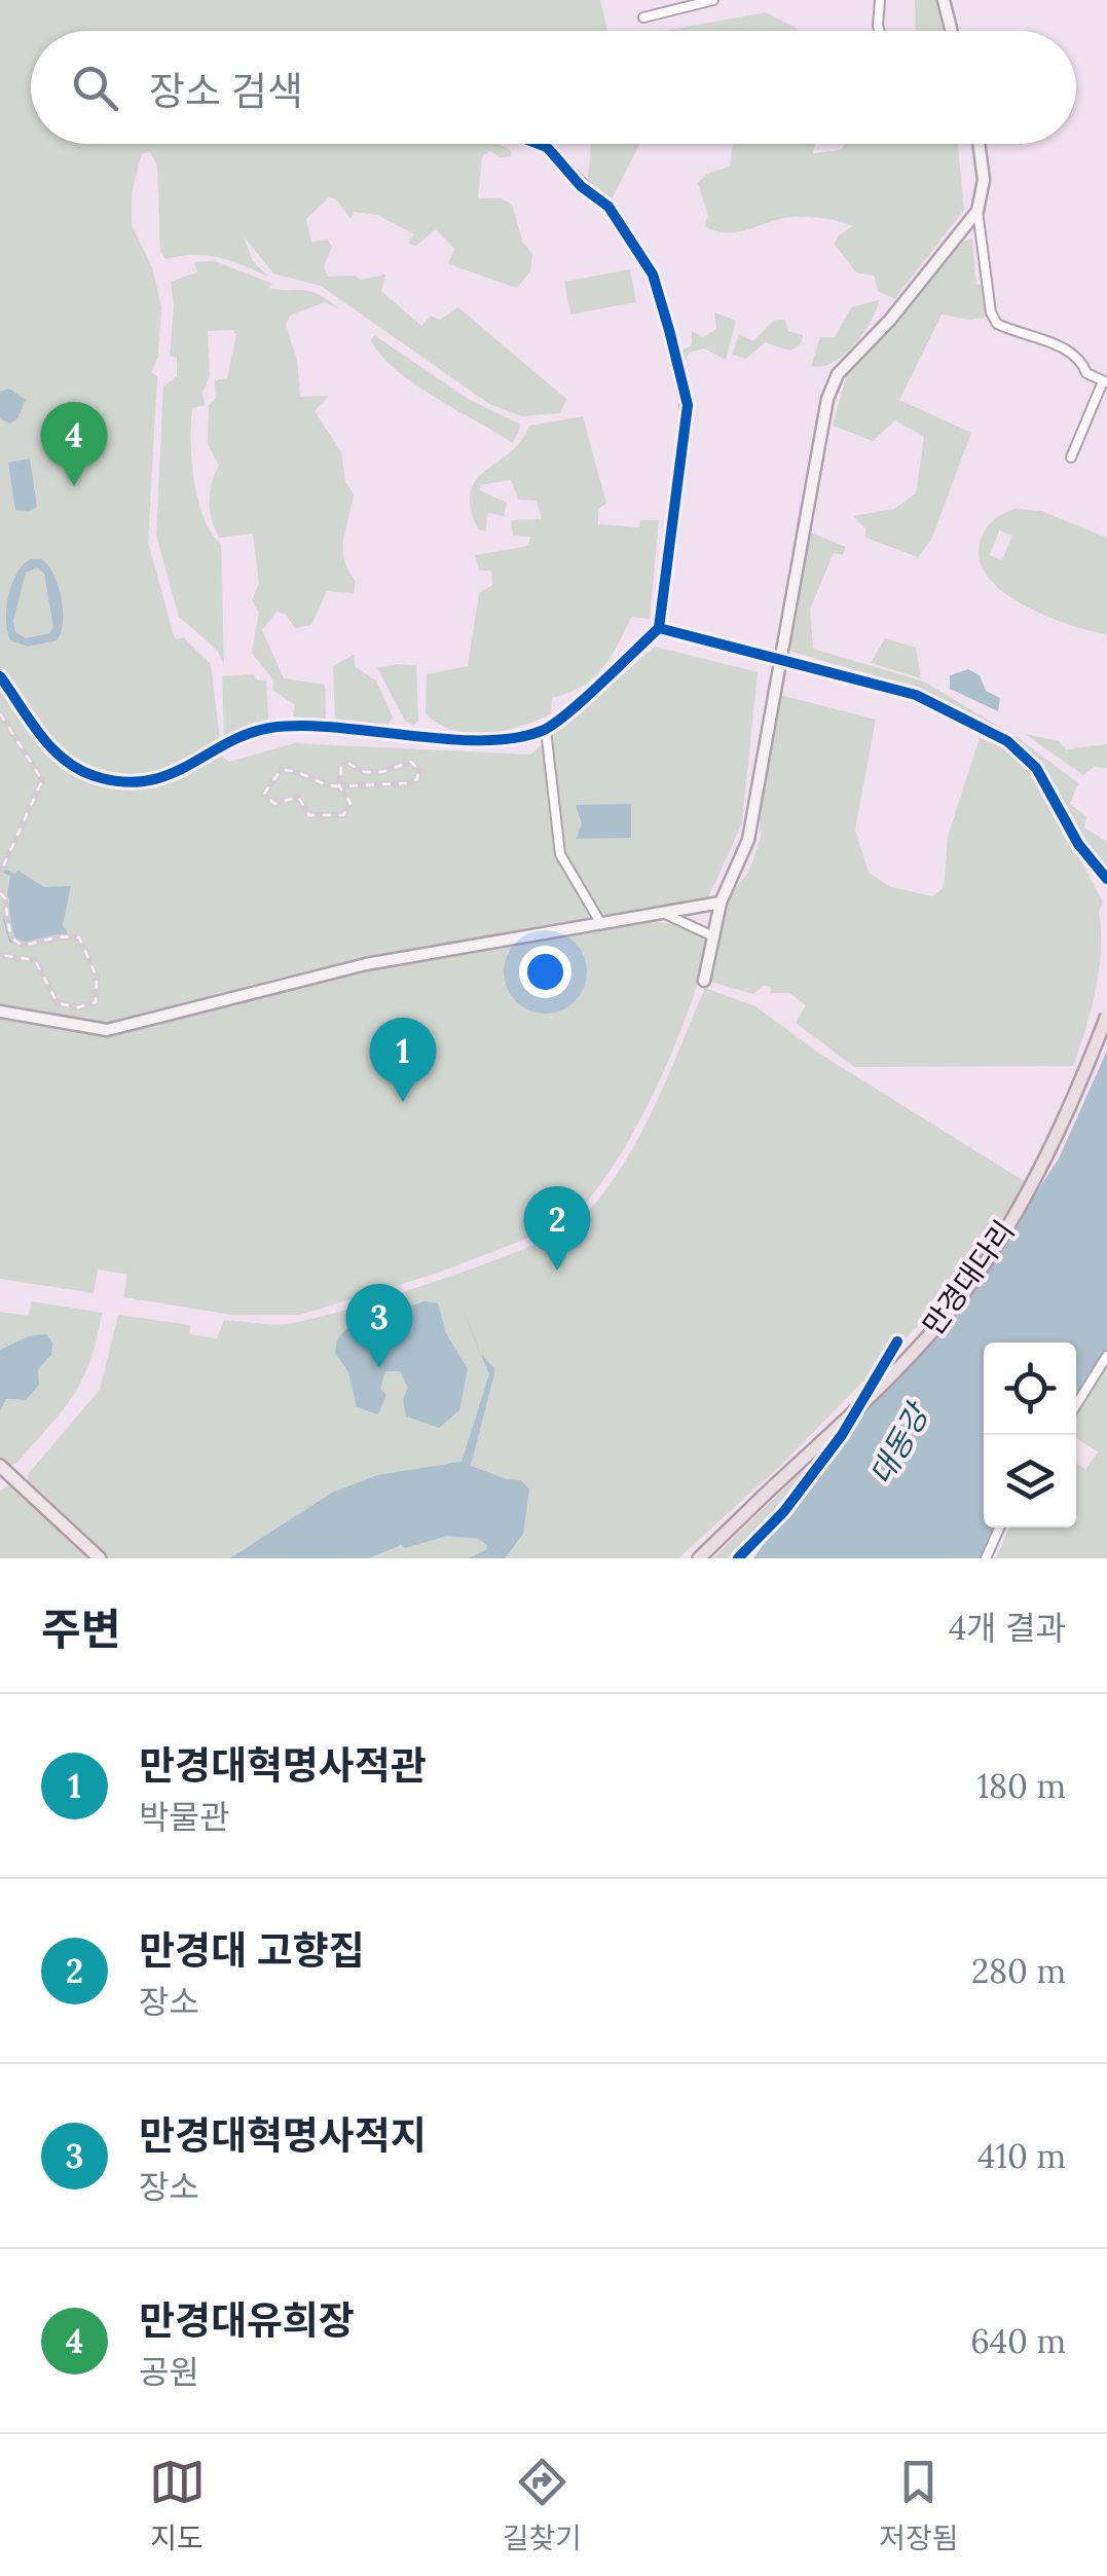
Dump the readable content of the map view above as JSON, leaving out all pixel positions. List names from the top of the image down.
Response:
{
  "streets": {
    "highway": ["만경대다리"]
  },
  "water": ["대동강"],
  "page": {
    "search": "장소 검색",
    "pins": [
      "4",
      "1",
      "2",
      "3"
    ],
    "heading": ["주변", "4개 결과"],
    "list": [
      {
        "mark": "1",
        "name": "만경대혁명사적관",
        "note": "박물관",
        "value": "180 m"
      },
      {
        "mark": "2",
        "name": "만경대 고향집",
        "note": "장소",
        "value": "280 m"
      },
      {
        "mark": "3",
        "name": "만경대혁명사적지",
        "note": "장소",
        "value": "410 m"
      },
      {
        "mark": "4",
        "name": "만경대유희장",
        "note": "공원",
        "value": "640 m"
      }
    ],
    "nav": ["지도", "길찾기", "저장됨"]
  }
}
